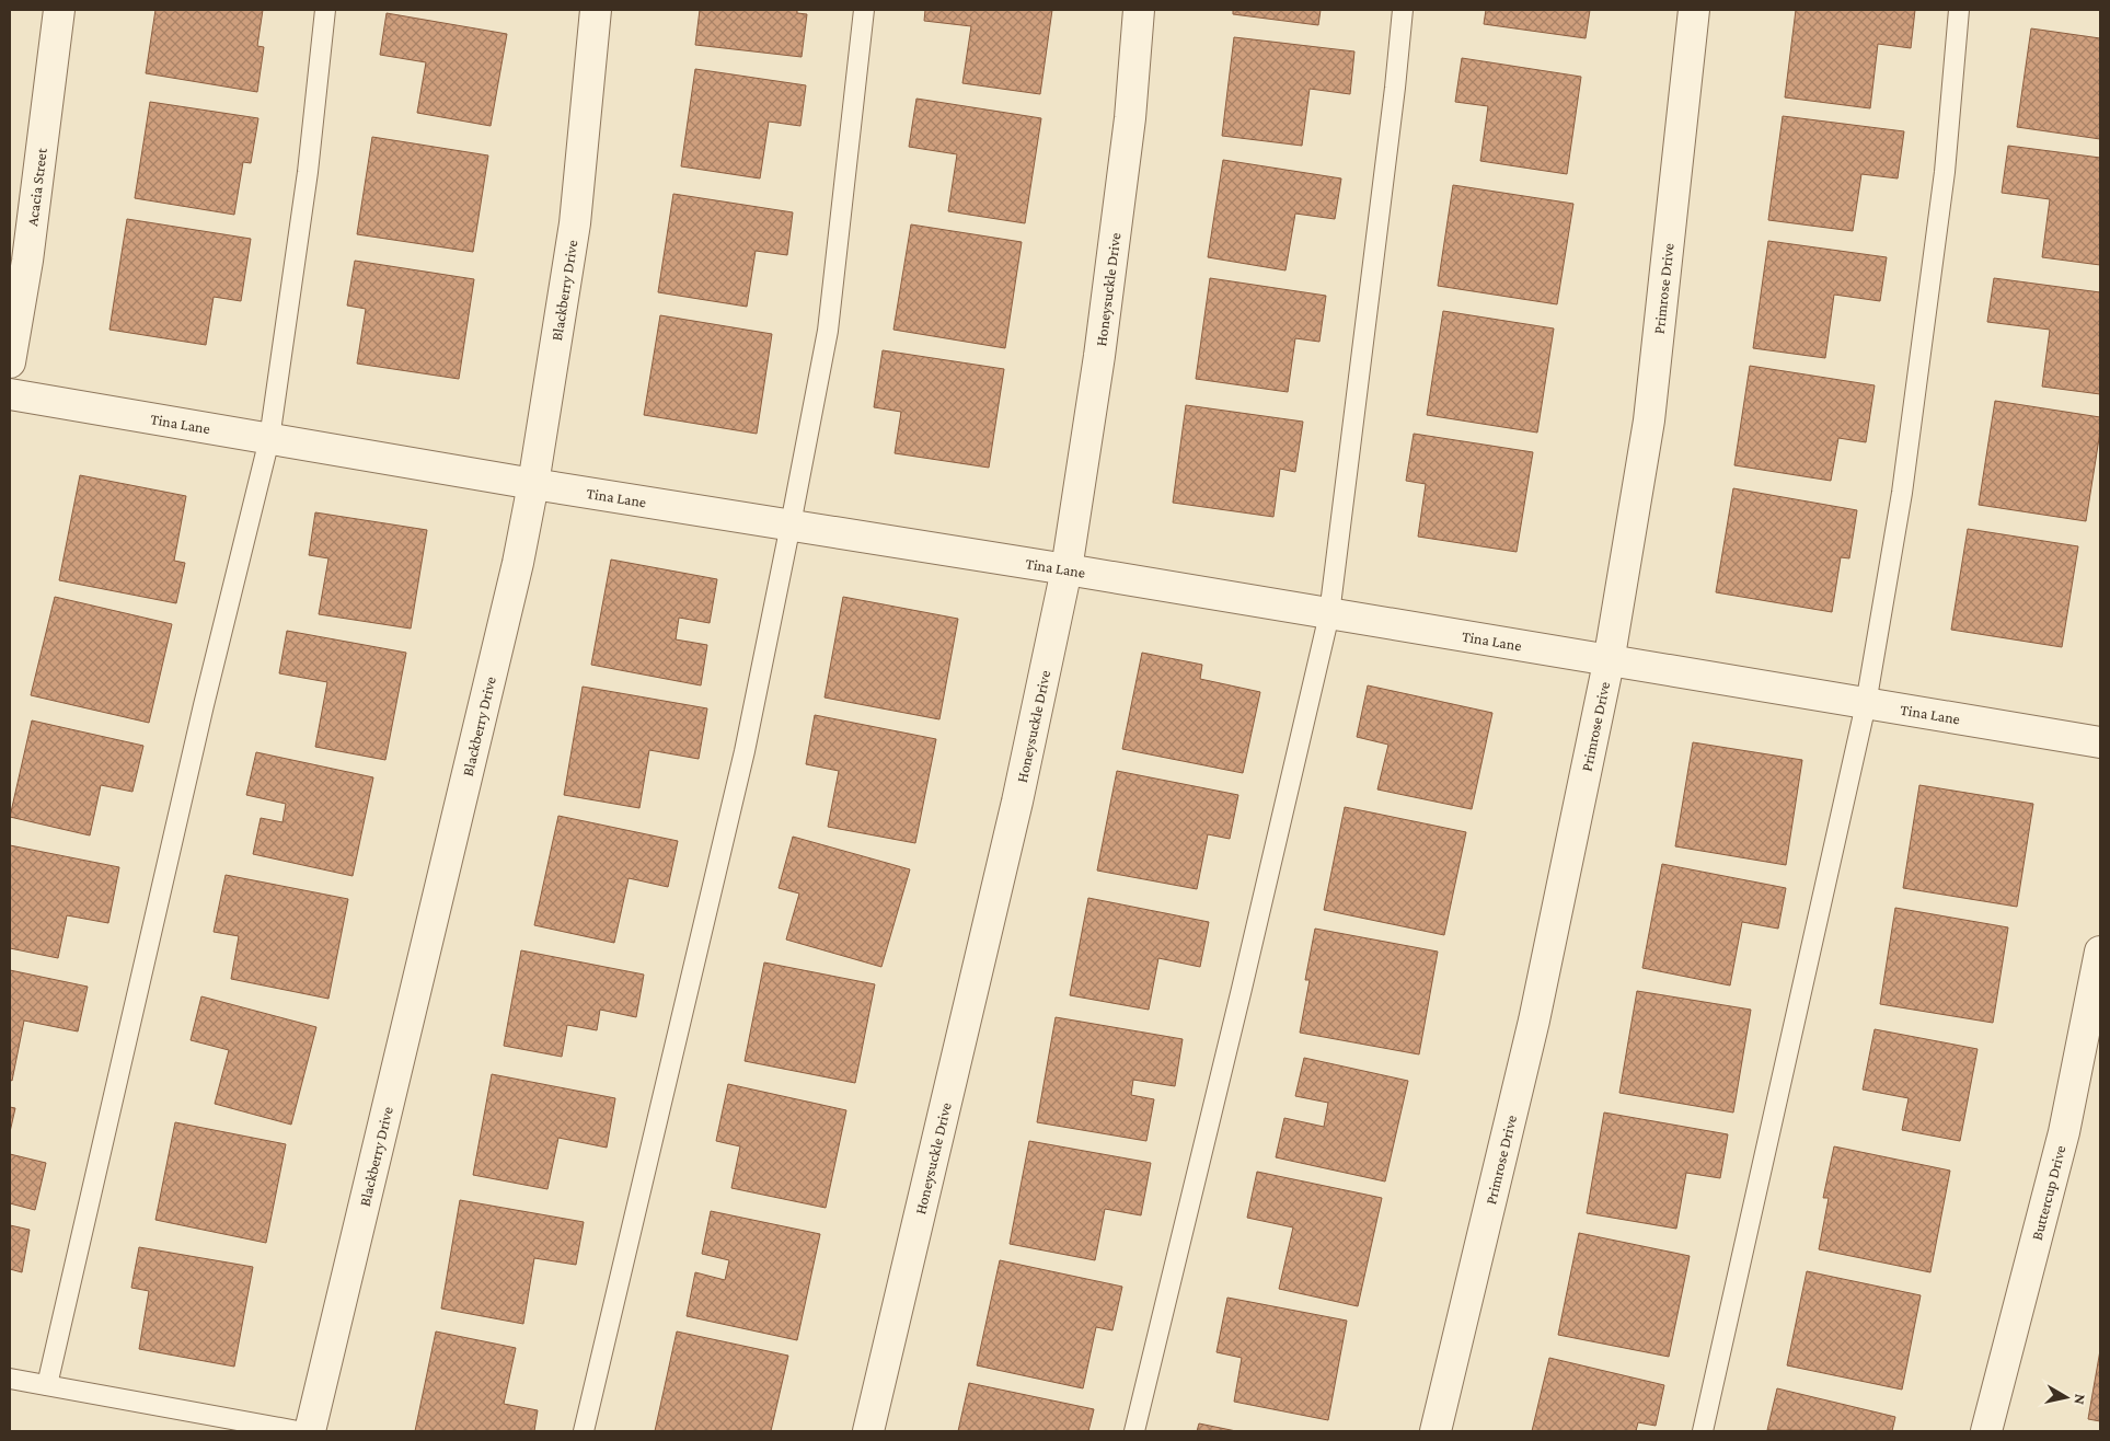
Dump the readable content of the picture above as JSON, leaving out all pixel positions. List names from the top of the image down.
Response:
{
  "streets": {
    "street": [
      "Acacia Street",
      "Primrose Drive",
      "Honeysuckle Drive",
      "Blackberry Drive",
      "Tina Lane",
      "Buttercup Drive"
    ]
  },
  "crossings": [
    ["Primrose Drive", "Tina Lane"],
    ["Honeysuckle Drive", "Tina Lane"],
    ["Blackberry Drive", "Tina Lane"]
  ],
  "north": "right"
}
